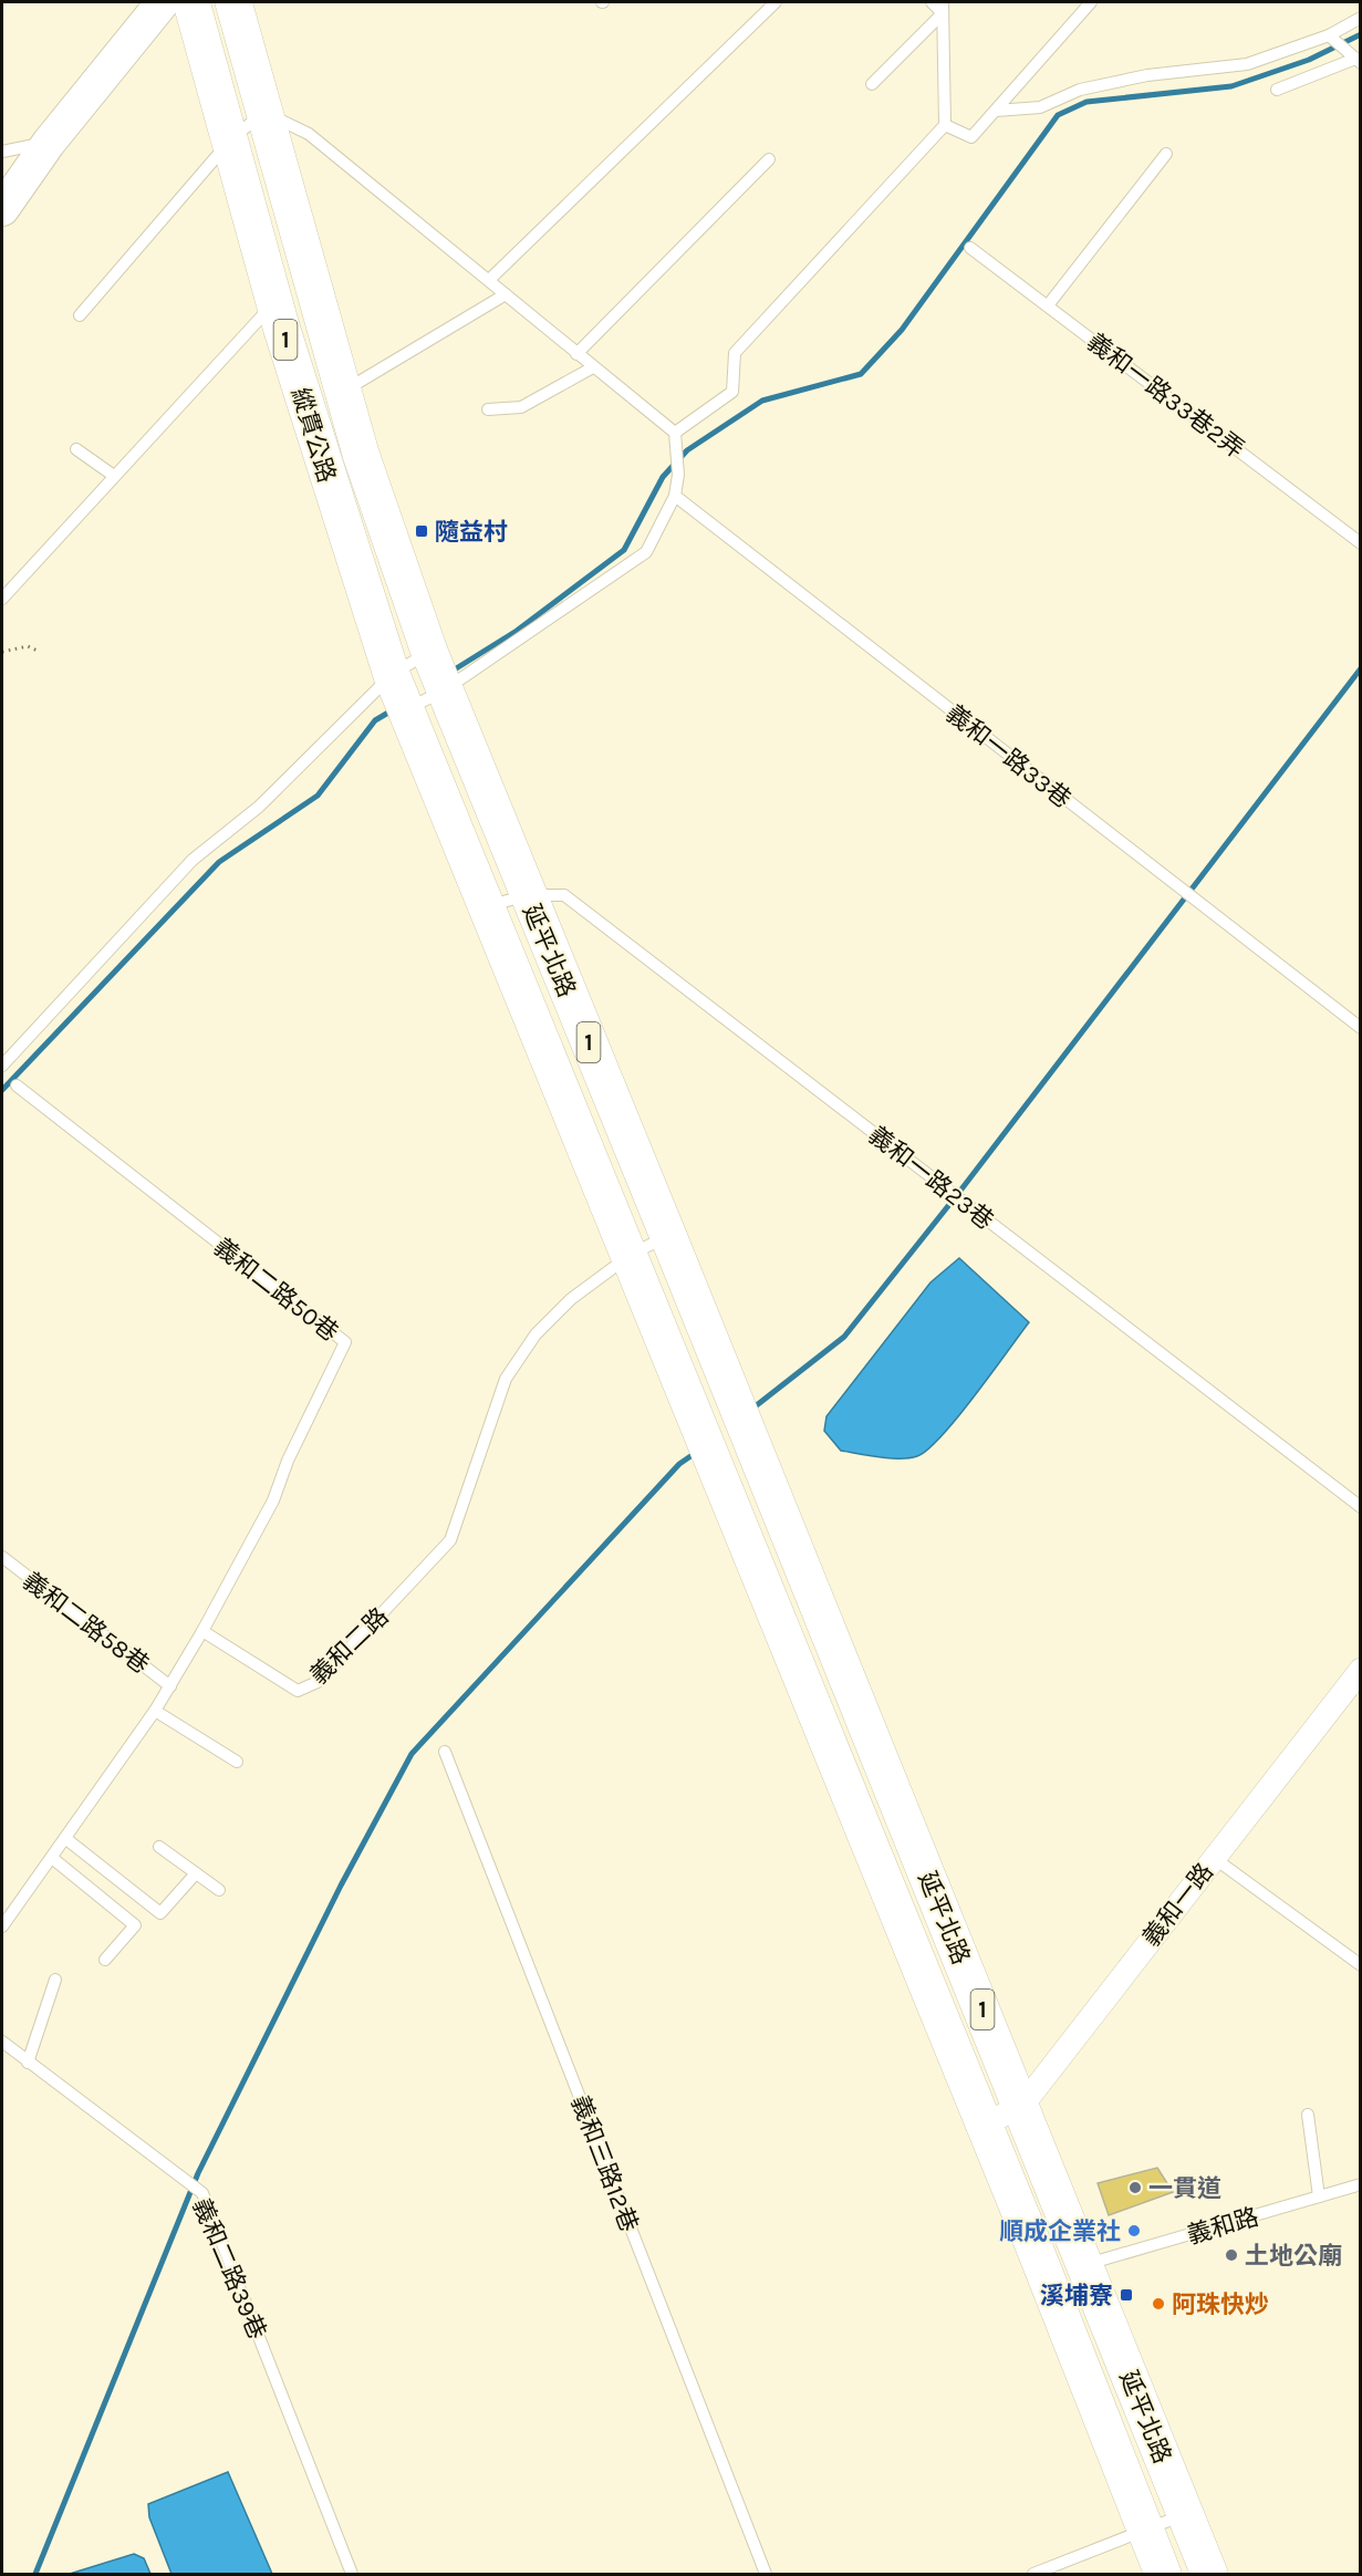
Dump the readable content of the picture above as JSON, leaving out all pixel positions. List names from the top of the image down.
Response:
{
  "streets": {
    "main road": ["1", "縱貫公路", "延平北路"],
    "street": ["義和一路"],
    "lane": [
      "義和一路33巷2弄",
      "義和一路33巷",
      "義和一路23巷",
      "義和二路50巷",
      "義和二路58巷",
      "義和二路",
      "義和三路12巷",
      "義和路",
      "義和二路39巷"
    ]
  },
  "crossings": [
    ["1", "縱貫公路"],
    ["1", "延平北路"],
    ["延平北路", "義和一路23巷"],
    ["延平北路", "義和二路"],
    ["延平北路", "義和一路"],
    ["延平北路", "義和路"],
    ["義和二路50巷", "義和二路"]
  ],
  "places": {
    "transit": ["隨益村", "溪埔寮"],
    "other": [
      "一貫道",
      "順成企業社",
      "土地公廟",
      "阿珠快炒"
    ]
  }
}
